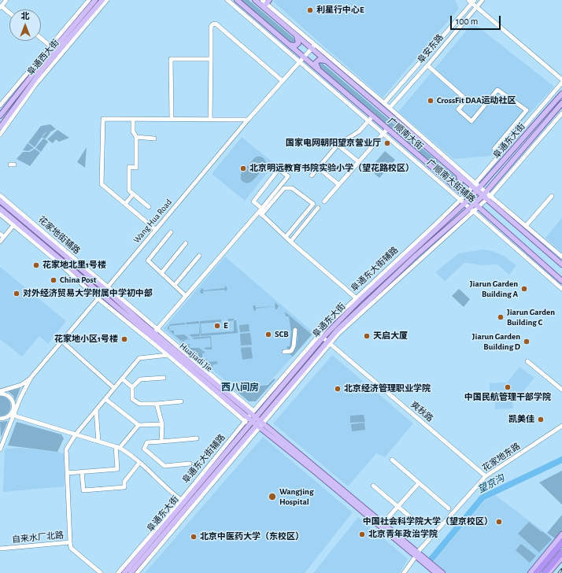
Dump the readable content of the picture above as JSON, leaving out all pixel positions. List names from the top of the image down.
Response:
{
  "streets": {
    "main road": [
      "阜通西大街",
      "广顺南大街",
      "阜通东大街",
      "Huajiadi Jie"
    ],
    "street": [
      "阜安东路",
      "广顺南大街辅路",
      "Wang Hua Road",
      "花家地街辅路",
      "阜通东大街辅路",
      "爽秋路",
      "花家地东路",
      "自来水厂北路"
    ]
  },
  "crossings": [
    ["阜安东路", "广顺南大街辅路"],
    ["广顺南大街", "阜通东大街"],
    ["广顺南大街", "广顺南大街辅路"],
    ["广顺南大街", "Wang Hua Road"],
    ["广顺南大街", "阜通东大街辅路"],
    ["阜通东大街", "广顺南大街辅路"],
    ["阜通东大街", "阜通东大街辅路"],
    ["阜通东大街", "Huajiadi Jie"],
    ["阜通东大街", "爽秋路"],
    ["广顺南大街辅路", "Wang Hua Road"],
    ["广顺南大街辅路", "阜通东大街辅路"],
    ["Wang Hua Road", "花家地街辅路"],
    ["Wang Hua Road", "Huajiadi Jie"],
    ["花家地街辅路", "Huajiadi Jie"],
    ["Huajiadi Jie", "花家地东路"],
    ["爽秋路", "花家地东路"]
  ],
  "districts": ["西八间房"],
  "water": ["望京沟"],
  "places": [
    "利星行中心E",
    "CrossFit DAA运动社区",
    "国家电网朝阳望京营业厅",
    "北京明远教育书院实验小学（望花路校区）",
    "花家地北里1号楼",
    "China Post",
    "Jiarun Garden Building A",
    "对外经济贸易大学附属中学初中部",
    "Jiarun Garden Building C",
    "E",
    "SCB",
    "天启大厦",
    "花家地小区1号楼",
    "Jiarun Garden Building D",
    "中国民航管理干部学院",
    "北京经济管理职业学院",
    "凯美佳",
    "Wangjing Hospital",
    "中国社会科学院大学（望京校区）",
    "北京青年政治学院",
    "北京中医药大学（东校区）"
  ],
  "scale_bar": "100 m",
  "north": "top"
}
